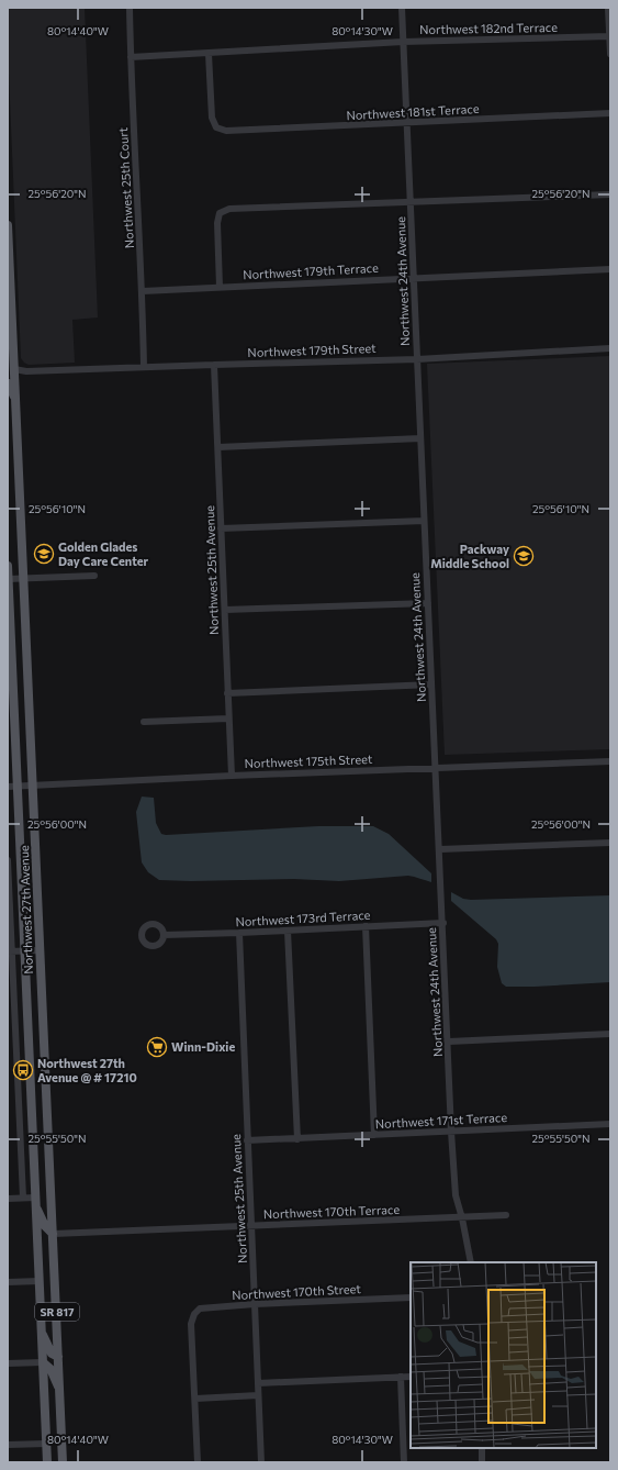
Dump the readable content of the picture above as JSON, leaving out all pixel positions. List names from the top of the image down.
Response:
{
  "streets": {
    "main road": ["Northwest 27th Avenue", "SR 817"],
    "street": [
      "Northwest 182nd Terrace",
      "Northwest 181st Terrace",
      "Northwest 25th Court",
      "Northwest 179th Terrace",
      "Northwest 24th Avenue",
      "Northwest 179th Street",
      "Northwest 25th Avenue",
      "Northwest 175th Street",
      "Northwest 173rd Terrace",
      "Northwest 171st Terrace",
      "Northwest 170th Terrace",
      "Northwest 170th Street"
    ]
  },
  "crossings": [
    ["Northwest 182nd Terrace", "Northwest 181st Terrace"],
    ["Northwest 182nd Terrace", "Northwest 25th Court"],
    ["Northwest 182nd Terrace", "Northwest 24th Avenue"],
    ["Northwest 181st Terrace", "Northwest 24th Avenue"],
    ["Northwest 25th Court", "Northwest 179th Terrace"],
    ["Northwest 25th Court", "Northwest 179th Street"],
    ["Northwest 179th Terrace", "Northwest 24th Avenue"],
    ["Northwest 24th Avenue", "Northwest 179th Street"],
    ["Northwest 24th Avenue", "Northwest 175th Street"],
    ["Northwest 24th Avenue", "Northwest 173rd Terrace"],
    ["Northwest 24th Avenue", "Northwest 171st Terrace"],
    ["Northwest 24th Avenue", "Northwest 170th Terrace"],
    ["Northwest 179th Street", "Northwest 25th Avenue"],
    ["Northwest 179th Street", "Northwest 27th Avenue"],
    ["Northwest 25th Avenue", "Northwest 175th Street"],
    ["Northwest 25th Avenue", "Northwest 173rd Terrace"],
    ["Northwest 25th Avenue", "Northwest 171st Terrace"],
    ["Northwest 25th Avenue", "Northwest 170th Terrace"],
    ["Northwest 25th Avenue", "Northwest 170th Street"],
    ["Northwest 175th Street", "Northwest 27th Avenue"],
    ["Northwest 27th Avenue", "Northwest 170th Terrace"]
  ],
  "places": {
    "school or university": ["Golden Glades Day Care Center", "Packway Middle School"],
    "supermarket": ["Winn-Dixie"],
    "bus stop": ["Northwest 27th Avenue @ # 17210"]
  },
  "coordinates": [
    "80°14'40\"W",
    "80°14'30\"W",
    "25°56'20\"N",
    "25°56'10\"N",
    "25°56'00\"N",
    "25°55'50\"N"
  ]
}
